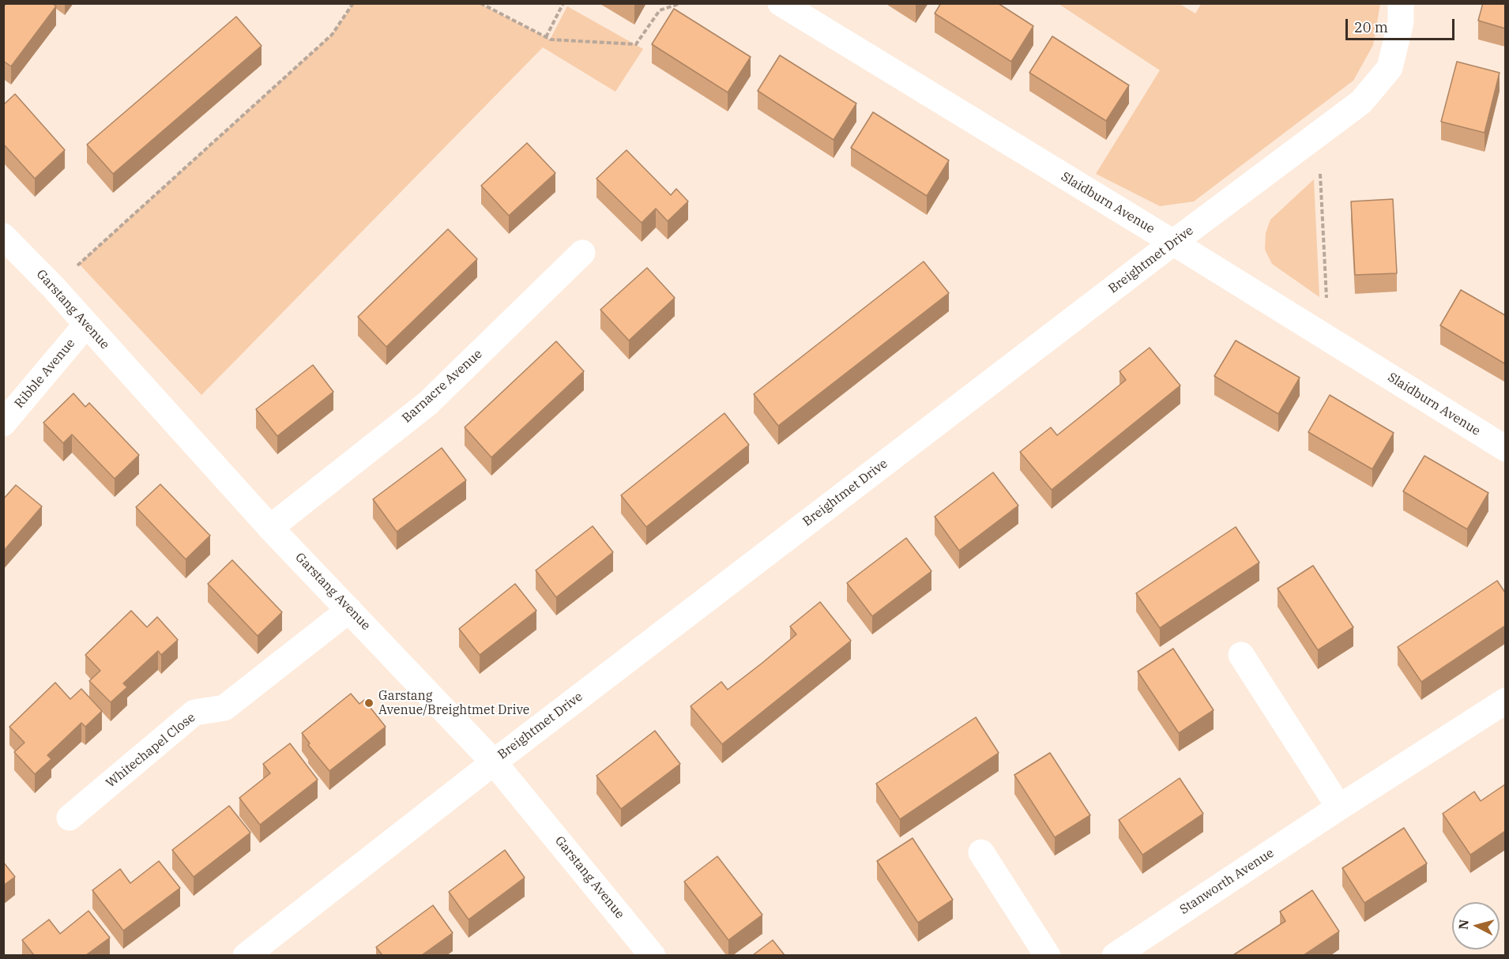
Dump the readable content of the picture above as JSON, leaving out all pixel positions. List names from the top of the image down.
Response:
{
  "streets": {
    "street": [
      "Slaidburn Avenue",
      "Breightmet Drive",
      "Garstang Avenue",
      "Ribble Avenue",
      "Barnacre Avenue",
      "Whitechapel Close",
      "Stanworth Avenue"
    ]
  },
  "crossings": [
    ["Slaidburn Avenue", "Breightmet Drive"],
    ["Breightmet Drive", "Garstang Avenue"],
    ["Garstang Avenue", "Ribble Avenue"],
    ["Garstang Avenue", "Barnacre Avenue"],
    ["Garstang Avenue", "Whitechapel Close"]
  ],
  "places": ["Garstang Avenue/Breightmet Drive"],
  "scale_bar": "20 m",
  "north": "left"
}
